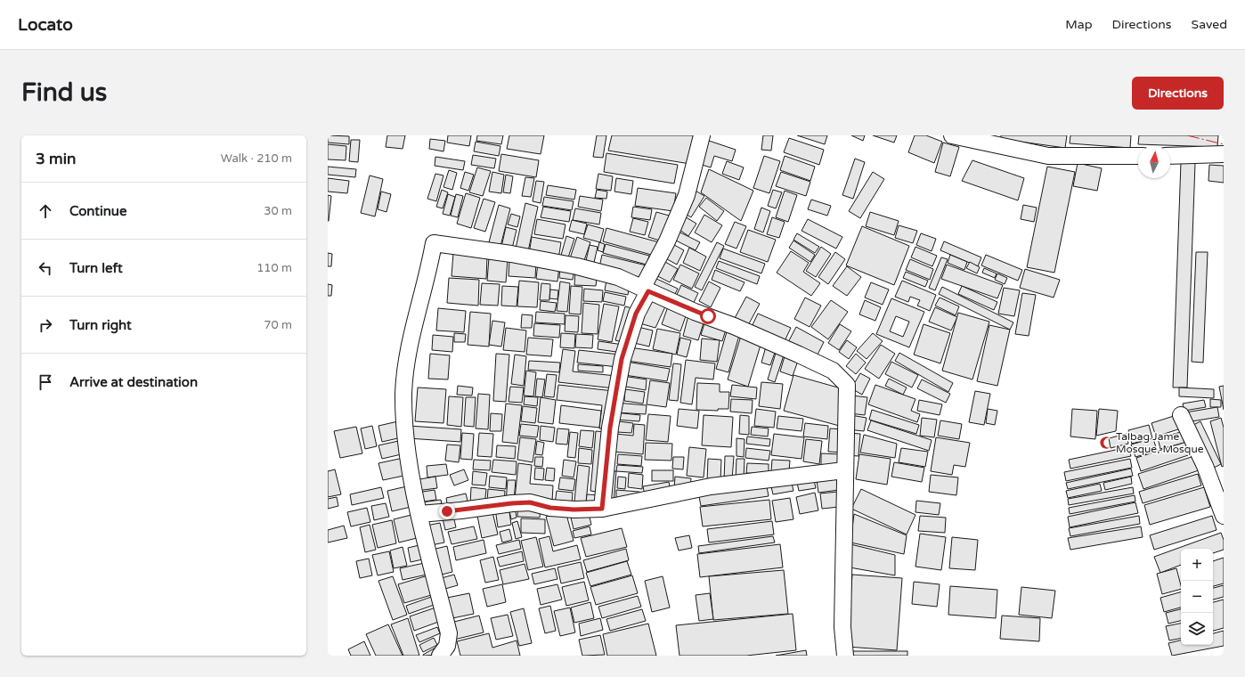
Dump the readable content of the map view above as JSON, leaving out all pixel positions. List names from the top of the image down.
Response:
{
  "places": {
    "mosque": ["Talbag Jame Mosque, Mosque"]
  },
  "north": "top",
  "page": {
    "header": "Locato",
    "nav": ["Map", "Directions", "Saved"],
    "buttons": "Directions",
    "title": "Find us",
    "heading": ["3 min", "Walk · 210 m"],
    "list": [
      ["Continue", "30 m"],
      ["Turn left", "110 m"],
      ["Turn right", "70 m"],
      "Arrive at destination"
    ],
    "map_buttons": ["+", "−"]
  }
}
